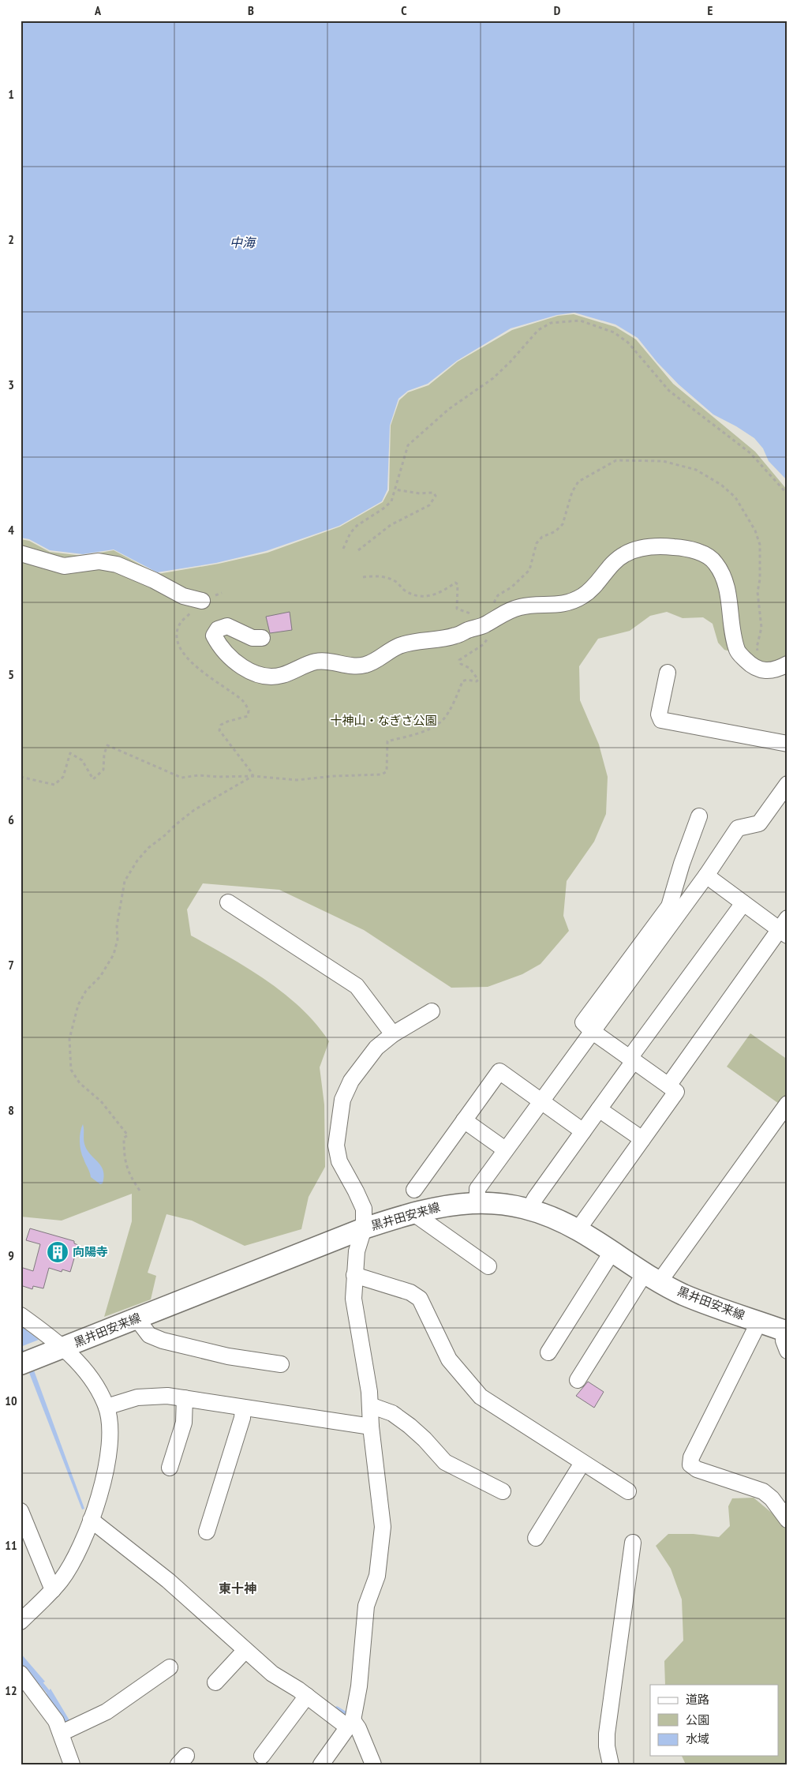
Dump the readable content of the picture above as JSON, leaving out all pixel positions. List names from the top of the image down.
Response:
{
  "streets": {
    "main road": ["黒井田安来線"]
  },
  "districts": ["東十神"],
  "water": ["中海"],
  "parks": ["十神山・なぎさ公園"],
  "places": {
    "building": ["向陽寺"]
  },
  "legend": ["道路", "公園", "水域"],
  "grid": {
    "columns": [
      "A",
      "B",
      "C",
      "D",
      "E"
    ],
    "rows": [
      "1",
      "2",
      "3",
      "4",
      "5",
      "6",
      "7",
      "8",
      "9",
      "10",
      "11",
      "12"
    ]
  }
}
